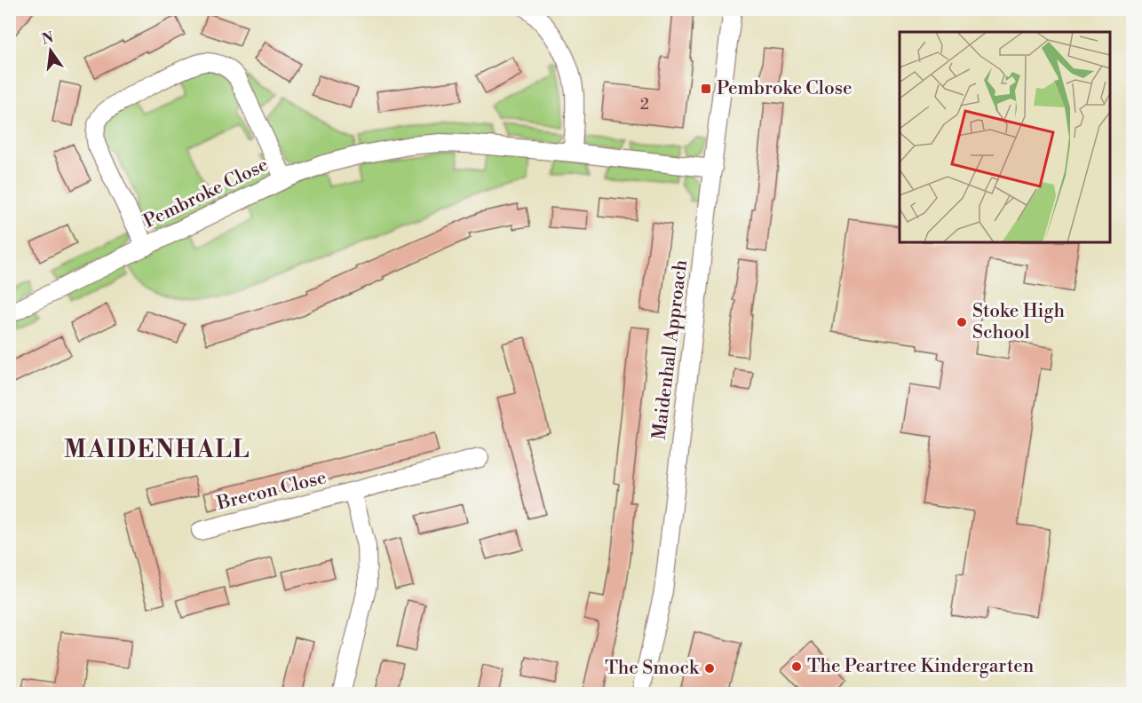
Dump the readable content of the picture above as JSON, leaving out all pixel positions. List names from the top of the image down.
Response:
{
  "streets": {
    "street": ["Pembroke Close", "Maidenhall Approach", "Brecon Close"]
  },
  "crossings": [
    ["Pembroke Close", "Maidenhall Approach"]
  ],
  "districts": ["MAIDENHALL"],
  "places": {
    "transit": ["Pembroke Close"],
    "other": ["Stoke High School", "The Peartree Kindergarten", "The Smock"]
  },
  "house_numbers": ["2"],
  "north": "top"
}
